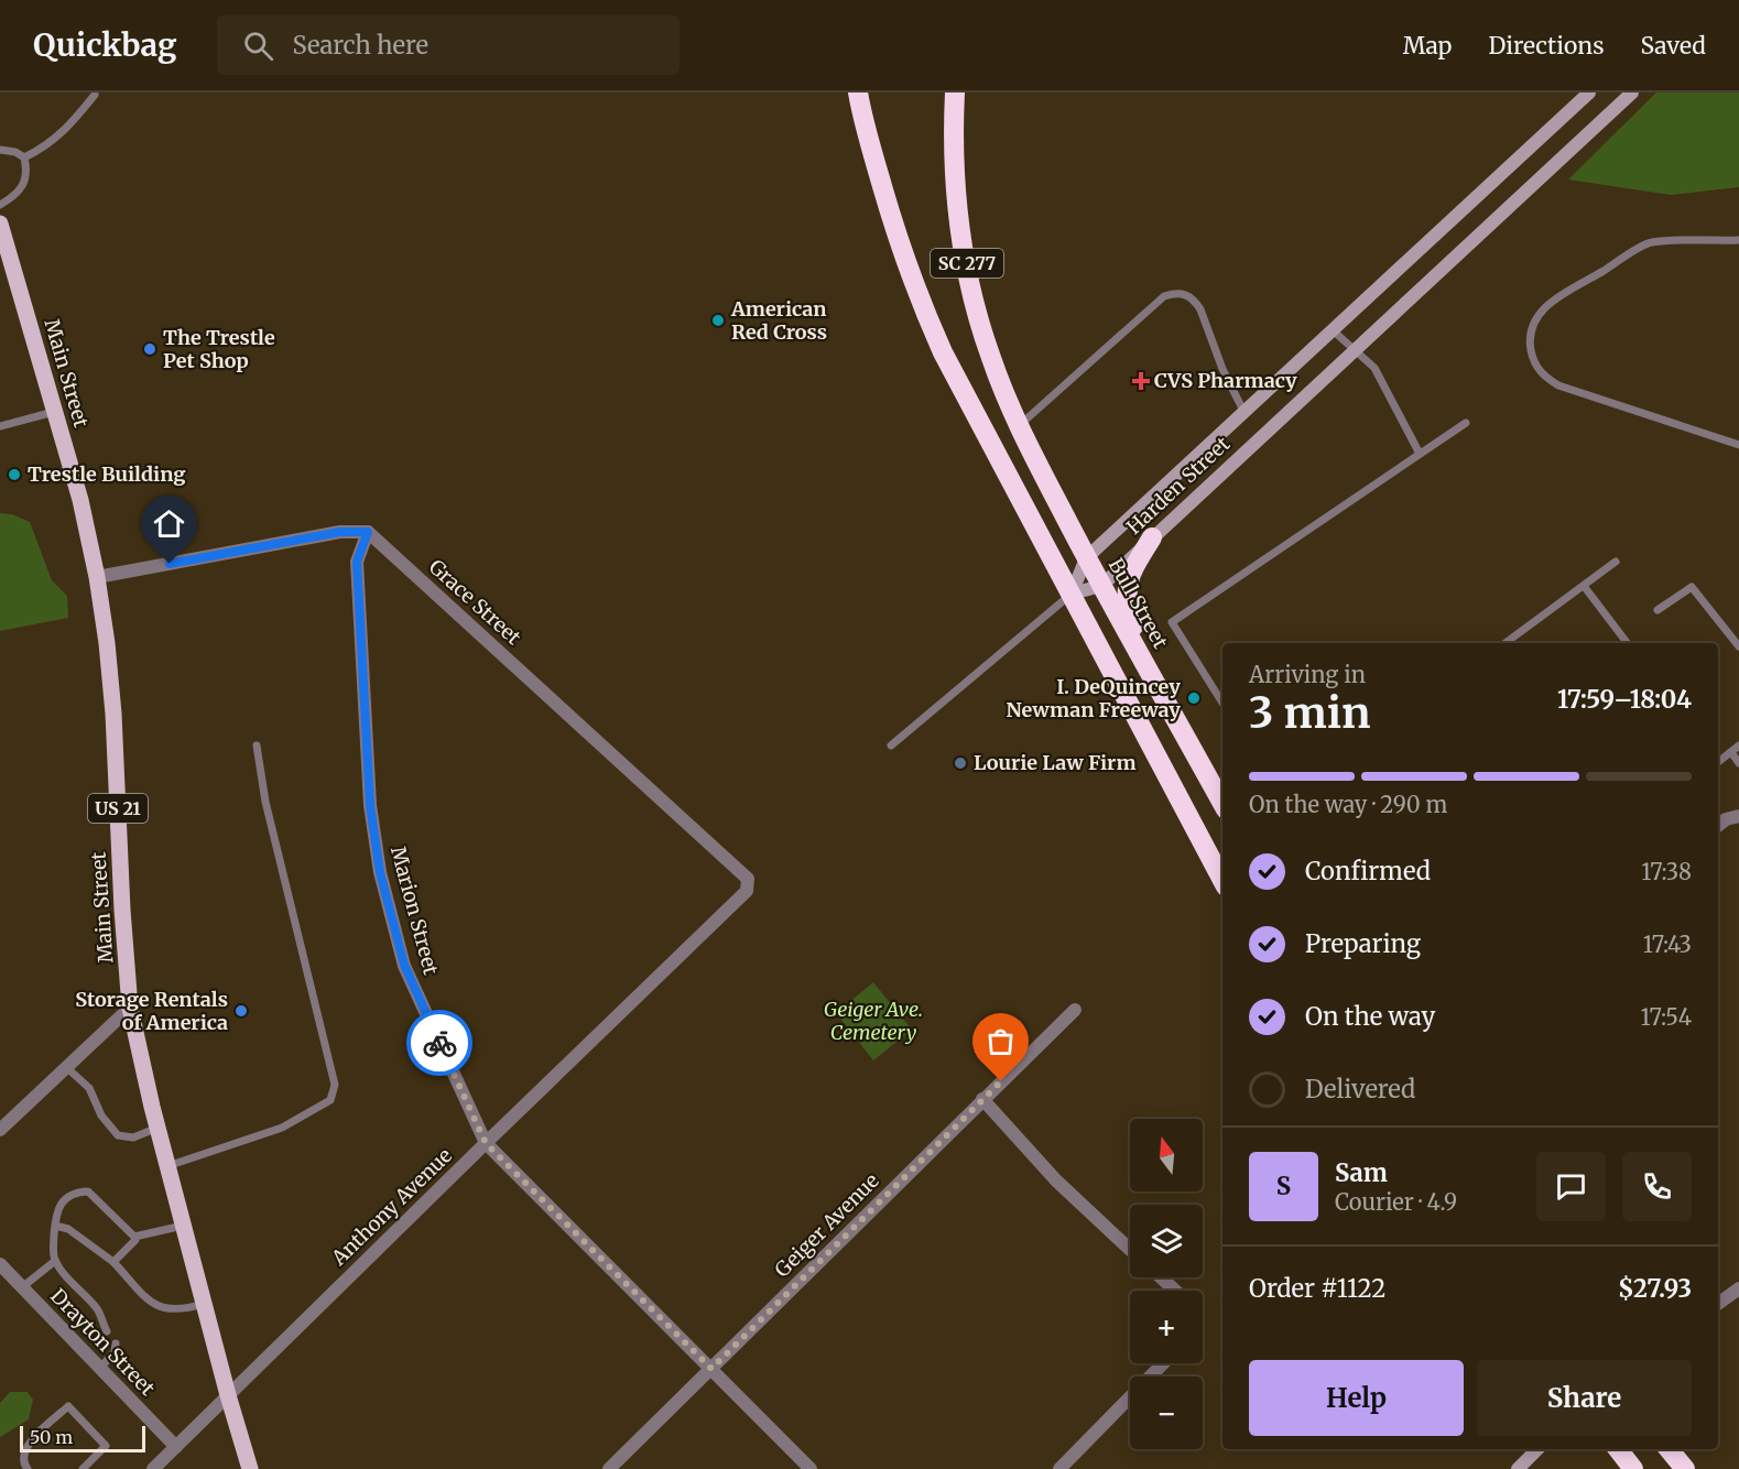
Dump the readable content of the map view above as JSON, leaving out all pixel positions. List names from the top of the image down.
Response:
{
  "streets": {
    "highway": ["SC 277", "Bull Street"],
    "main road": ["Main Street", "Harden Street", "US 21"],
    "street": [
      "Grace Street",
      "Marion Street",
      "Anthony Avenue",
      "Geiger Avenue",
      "Drayton Street"
    ]
  },
  "crossings": [
    ["SC 277", "Harden Street"],
    ["SC 277", "Bull Street"],
    ["Main Street", "Anthony Avenue"],
    ["Harden Street", "Bull Street"],
    ["Grace Street", "Marion Street"],
    ["Grace Street", "Anthony Avenue"],
    ["Marion Street", "Anthony Avenue"],
    ["Marion Street", "Geiger Avenue"],
    ["Anthony Avenue", "Drayton Street"]
  ],
  "parks": ["Geiger Ave. Cemetery"],
  "places": {
    "other": [
      "American Red Cross",
      "The Trestle Pet Shop",
      "Trestle Building",
      "I. DeQuincey Newman Freeway",
      "Lourie Law Firm",
      "Storage Rentals of America"
    ],
    "health": ["CVS Pharmacy"]
  },
  "scale_bar": "50 m",
  "north": "top",
  "page": {
    "header": "Quickbag",
    "search": "Search here",
    "nav": ["Map", "Directions", "Saved"],
    "heading": ["3 min", "Arriving in", "17:59–18:04"],
    "panel": [
      "Sam",
      "Courier · 4.9",
      "Order #1122",
      "$27.93"
    ],
    "bar": "On the way · 290 m",
    "list": [
      ["Confirmed", "17:38"],
      ["Preparing", "17:43"],
      ["On the way", "17:54"],
      "Delivered"
    ],
    "map_buttons": ["+", "−"],
    "round": "S",
    "buttons": ["Help", "Share"],
    "scale": "50 m"
  }
}
